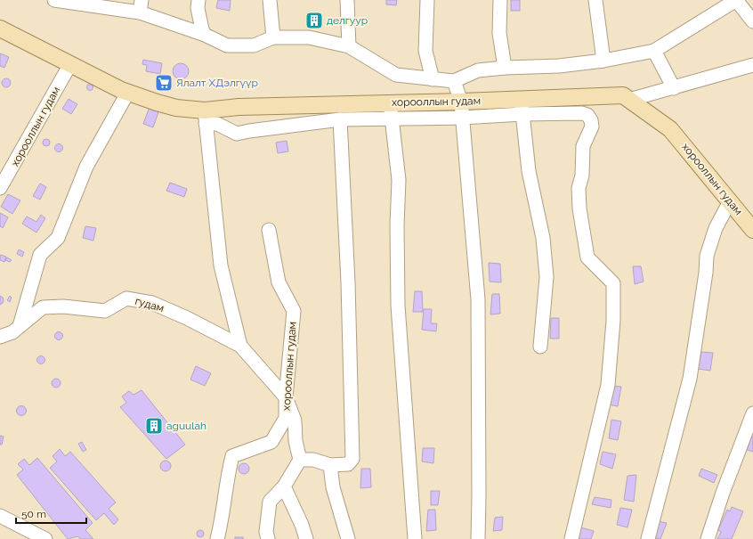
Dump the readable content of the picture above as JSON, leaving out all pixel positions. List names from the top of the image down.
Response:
{
  "streets": {
    "main road": ["хорооллын гудам"],
    "street": ["гудам"]
  },
  "places": {
    "building": ["делгуур", "aguulah"],
    "supermarket": ["Ялалт ХДэлгүүр"]
  },
  "scale_bar": "50 m"
}
